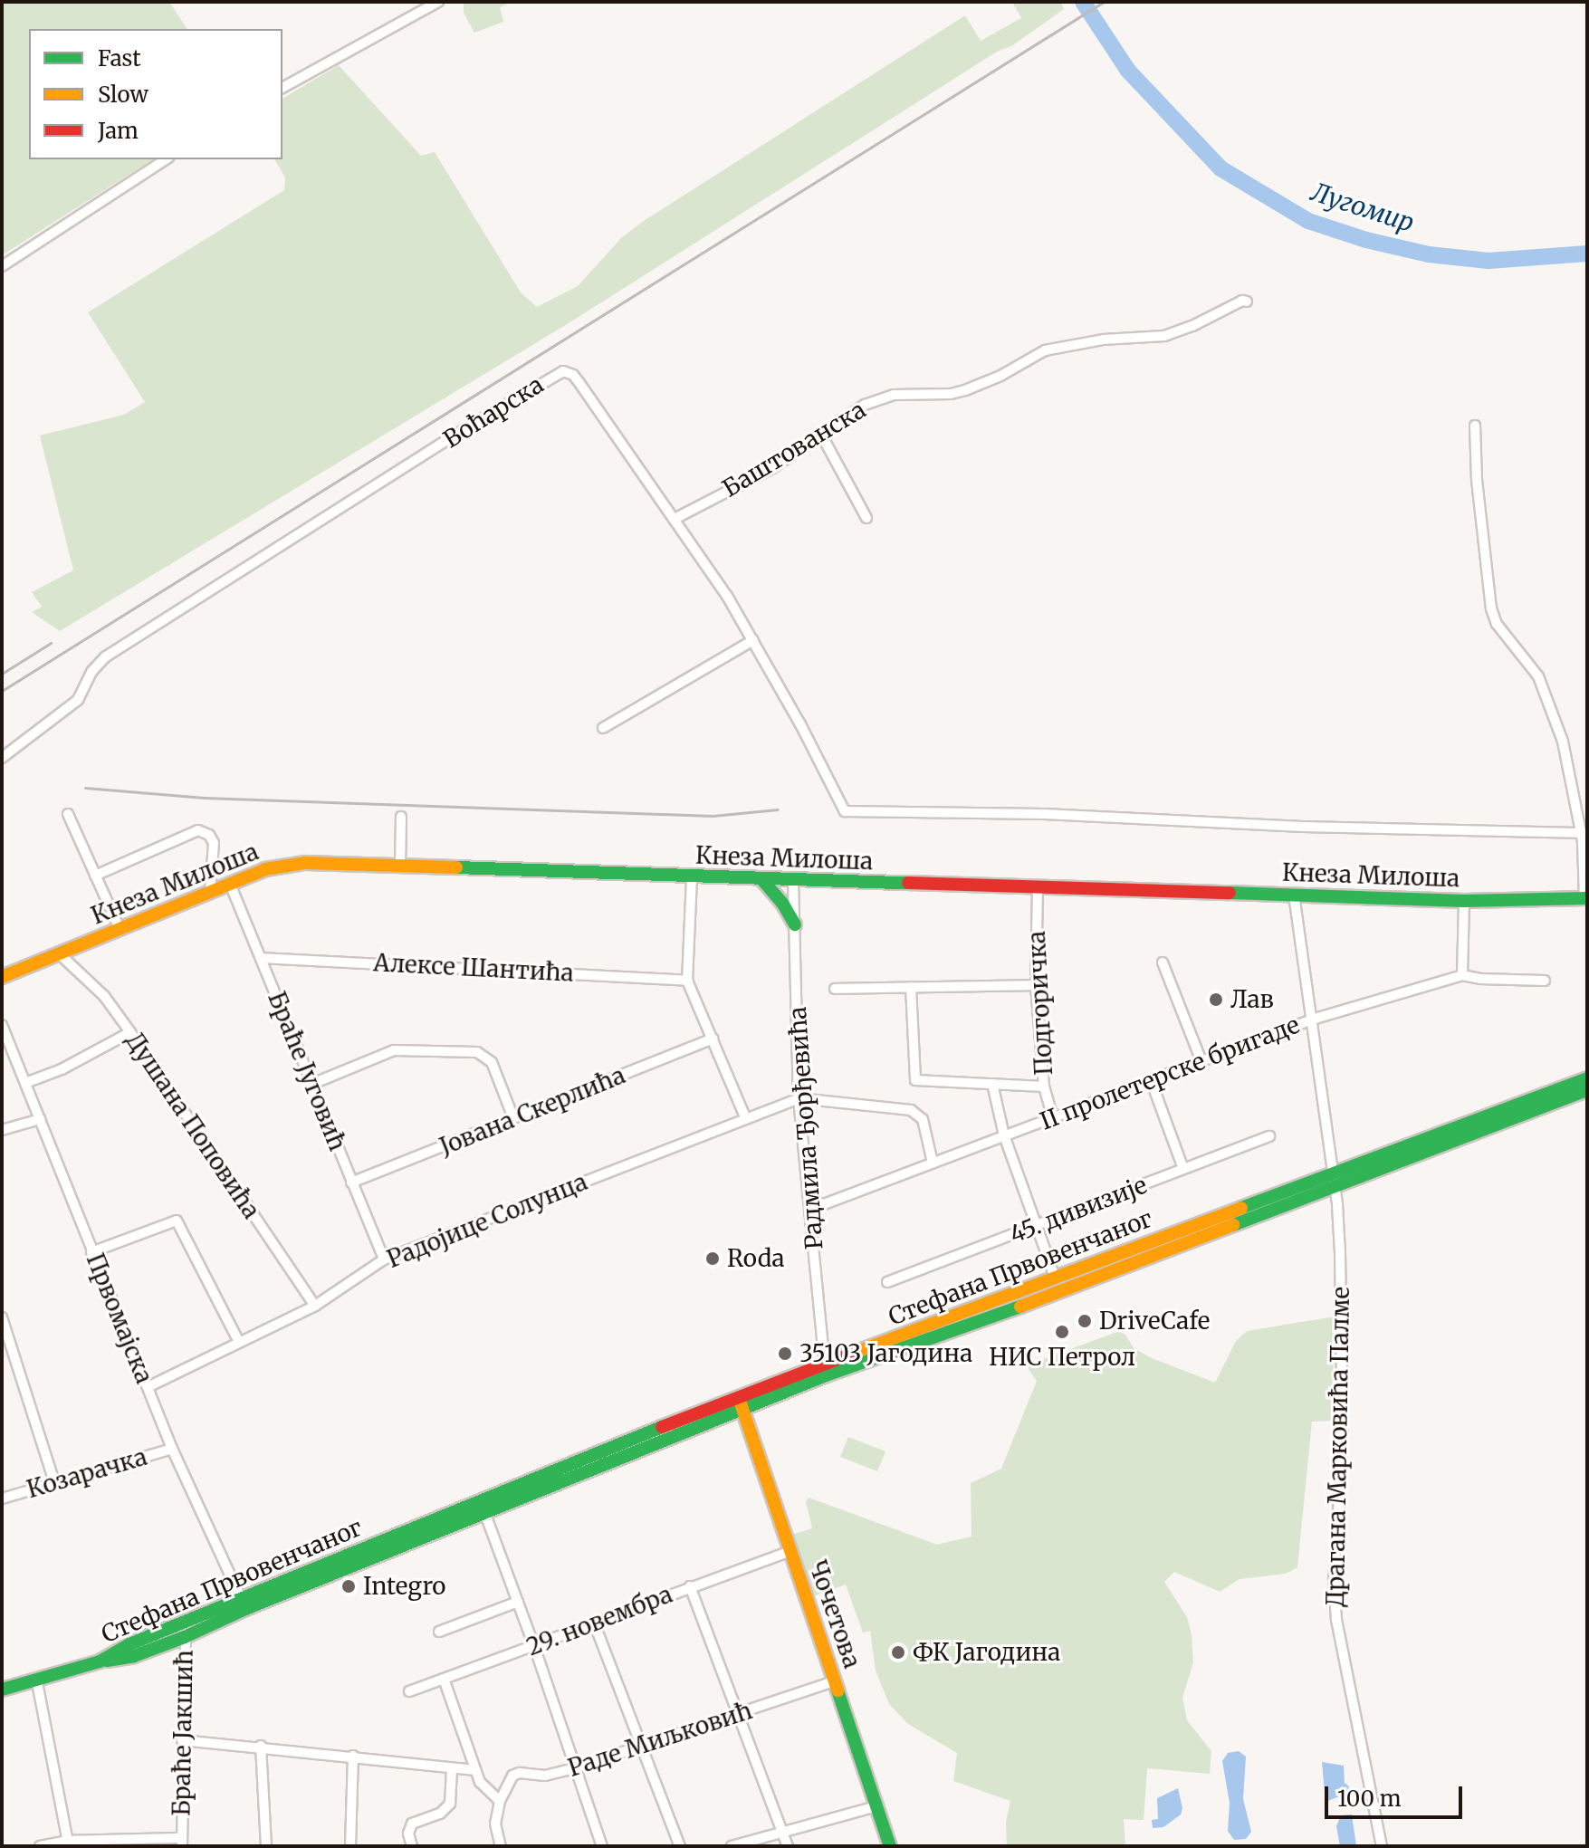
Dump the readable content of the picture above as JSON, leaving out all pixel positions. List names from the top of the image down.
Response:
{
  "streets": {
    "street": [
      "Воћарска",
      "Баштованска",
      "Кнеза Милоша",
      "Алексе Шантића",
      "Подгоричка",
      "Браће Југовић",
      "II пролетерске бригаде",
      "Јована Скерлића",
      "Душана Поповића",
      "Радмила Ђорђевића",
      "45. дивизије",
      "Радојице Солунца",
      "Стефана Првовенчаног",
      "Првомајска",
      "Драгана Марковића Палме",
      "Козарачка",
      "Чочетова",
      "29. новембра",
      "Браће Јакшић",
      "Раде Миљковић"
    ]
  },
  "crossings": [
    ["Воћарска", "Баштованска"],
    ["Кнеза Милоша", "Подгоричка"],
    ["Кнеза Милоша", "Браће Југовић"],
    ["Кнеза Милоша", "Душана Поповића"],
    ["Кнеза Милоша", "Радмила Ђорђевића"],
    ["Кнеза Милоша", "Драгана Марковића Палме"],
    ["Алексе Шантића", "Браће Југовић"],
    ["Подгоричка", "II пролетерске бригаде"],
    ["Браће Југовић", "Јована Скерлића"],
    ["Браће Југовић", "Радојице Солунца"],
    ["II пролетерске бригаде", "Радмила Ђорђевића"],
    ["II пролетерске бригаде", "Драгана Марковића Палме"],
    ["Душана Поповића", "Радојице Солунца"],
    ["Радмила Ђорђевића", "Радојице Солунца"],
    ["Радмила Ђорђевића", "Стефана Првовенчаног"],
    ["Радојице Солунца", "Првомајска"],
    ["Стефана Првовенчаног", "Првомајска"],
    ["Стефана Првовенчаног", "Драгана Марковића Палме"],
    ["Стефана Првовенчаног", "Чочетова"],
    ["Стефана Првовенчаног", "Браће Јакшић"],
    ["Првомајска", "Козарачка"],
    ["Чочетова", "29. новембра"],
    ["Чочетова", "Раде Миљковић"]
  ],
  "water": ["Лугомир"],
  "places": [
    "Лав",
    "Roda",
    "DriveCafe",
    "НИС Петрол",
    "35103 Јагодина",
    "Integro",
    "ФК Јагодина"
  ],
  "legend": ["Fast", "Slow", "Jam"],
  "scale_bar": "100 m"
}
